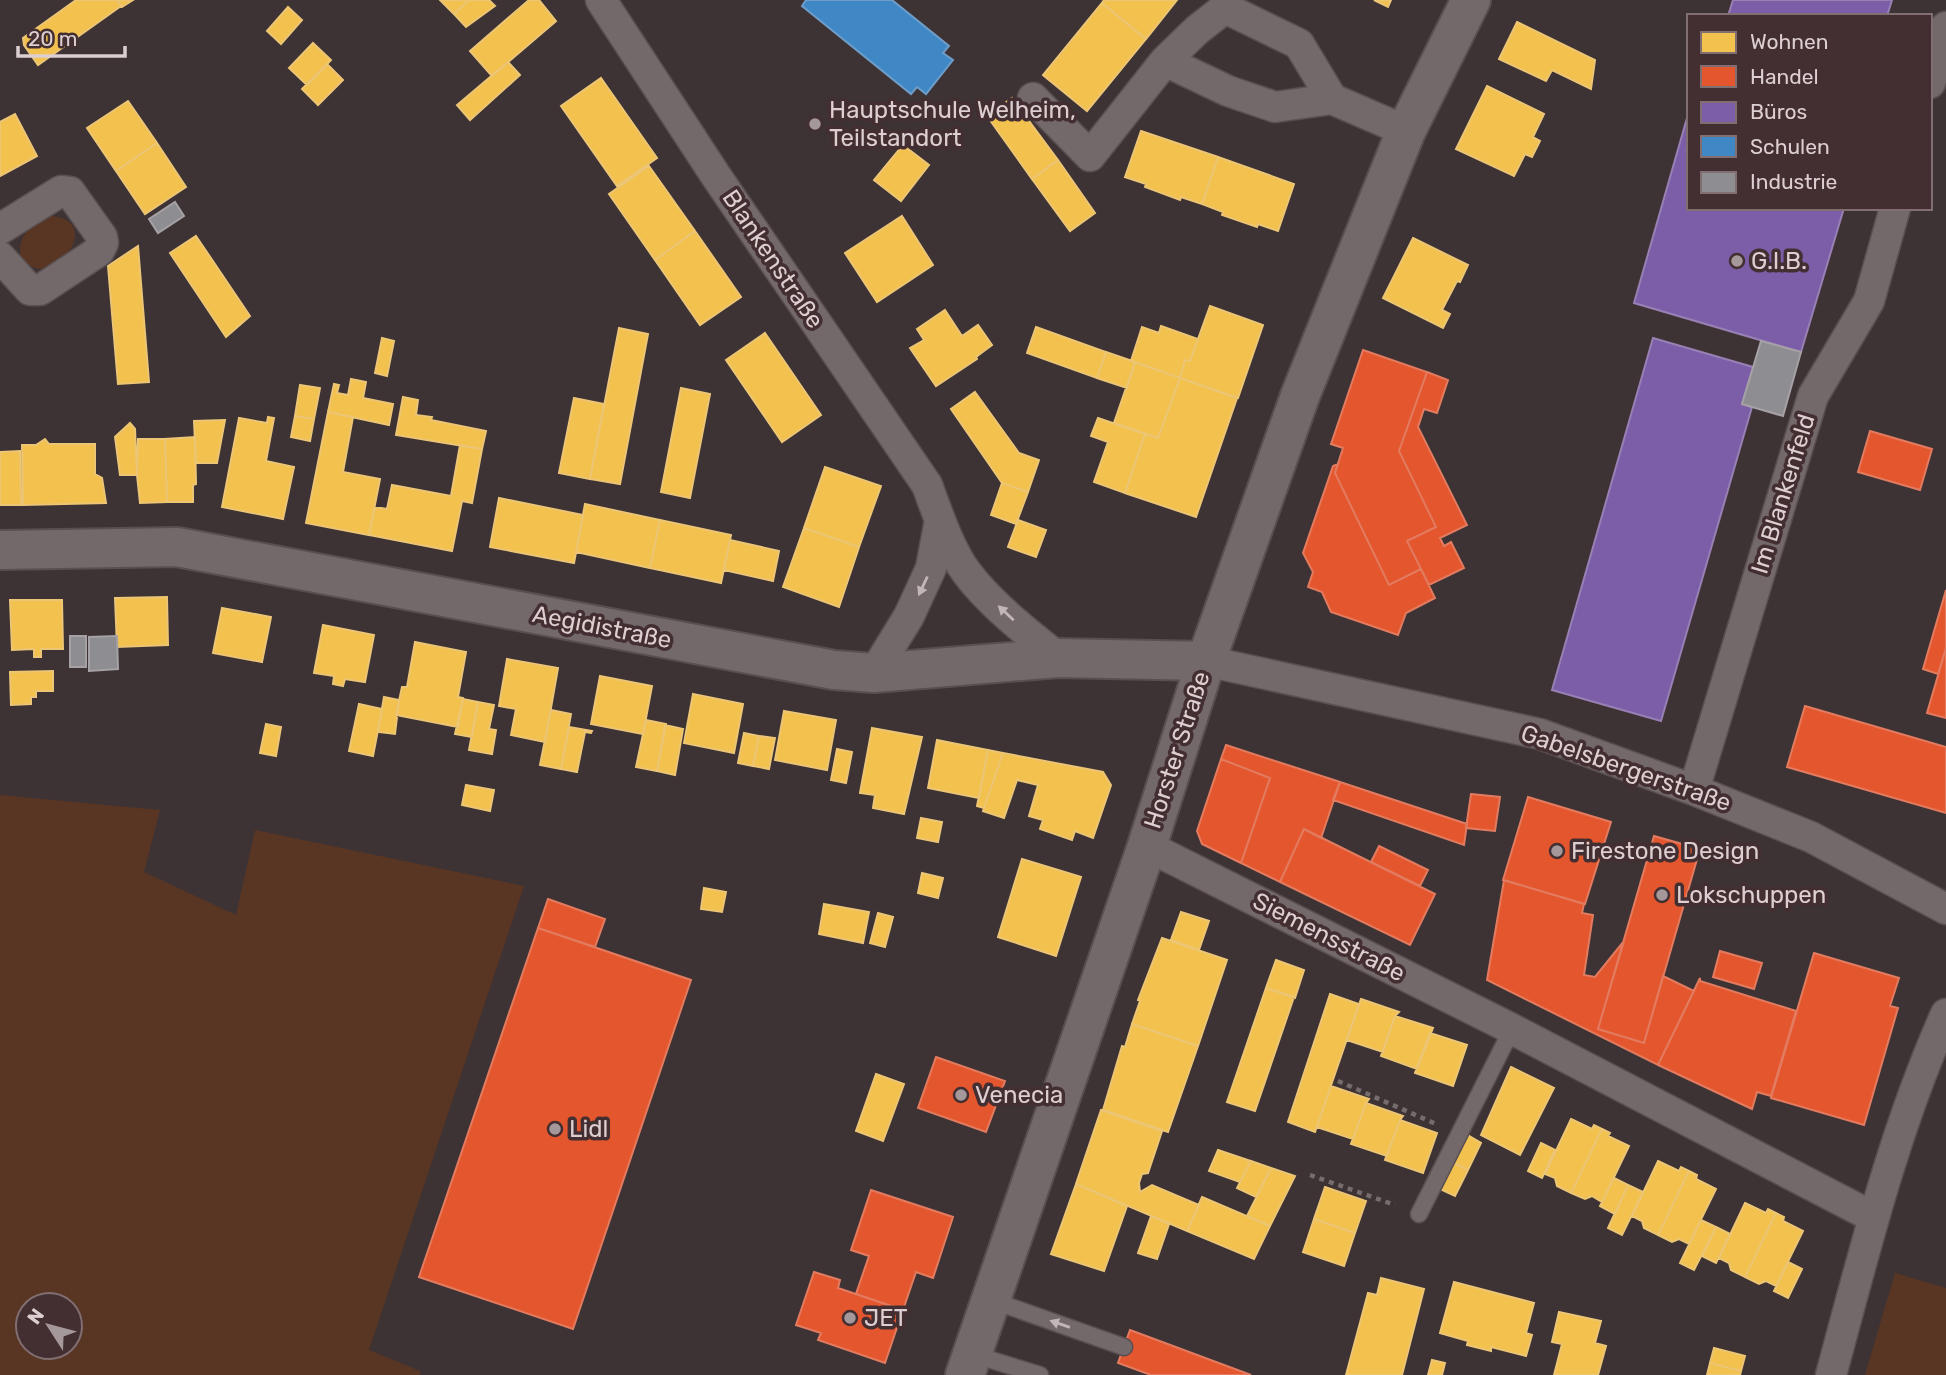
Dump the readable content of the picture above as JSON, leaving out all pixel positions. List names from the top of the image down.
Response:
{
  "streets": {
    "main road": ["Aegidistraße", "Horster Straße"],
    "street": [
      "Blankenstraße",
      "Im Blankenfeld",
      "Gabelsbergerstraße",
      "Siemensstraße"
    ]
  },
  "crossings": [
    ["Blankenstraße", "Aegidistraße"],
    ["Im Blankenfeld", "Gabelsbergerstraße"],
    ["Aegidistraße", "Horster Straße"],
    ["Aegidistraße", "Gabelsbergerstraße"],
    ["Horster Straße", "Gabelsbergerstraße"],
    ["Horster Straße", "Siemensstraße"]
  ],
  "places": [
    "Hauptschule Welheim, Teilstandort",
    "G.I.B.",
    "Firestone Design",
    "Lokschuppen",
    "Venecia",
    "Lidl",
    "JET"
  ],
  "legend": [
    "Wohnen",
    "Handel",
    "Büros",
    "Schulen",
    "Industrie"
  ],
  "scale_bar": "20 m",
  "north": "top left"
}
